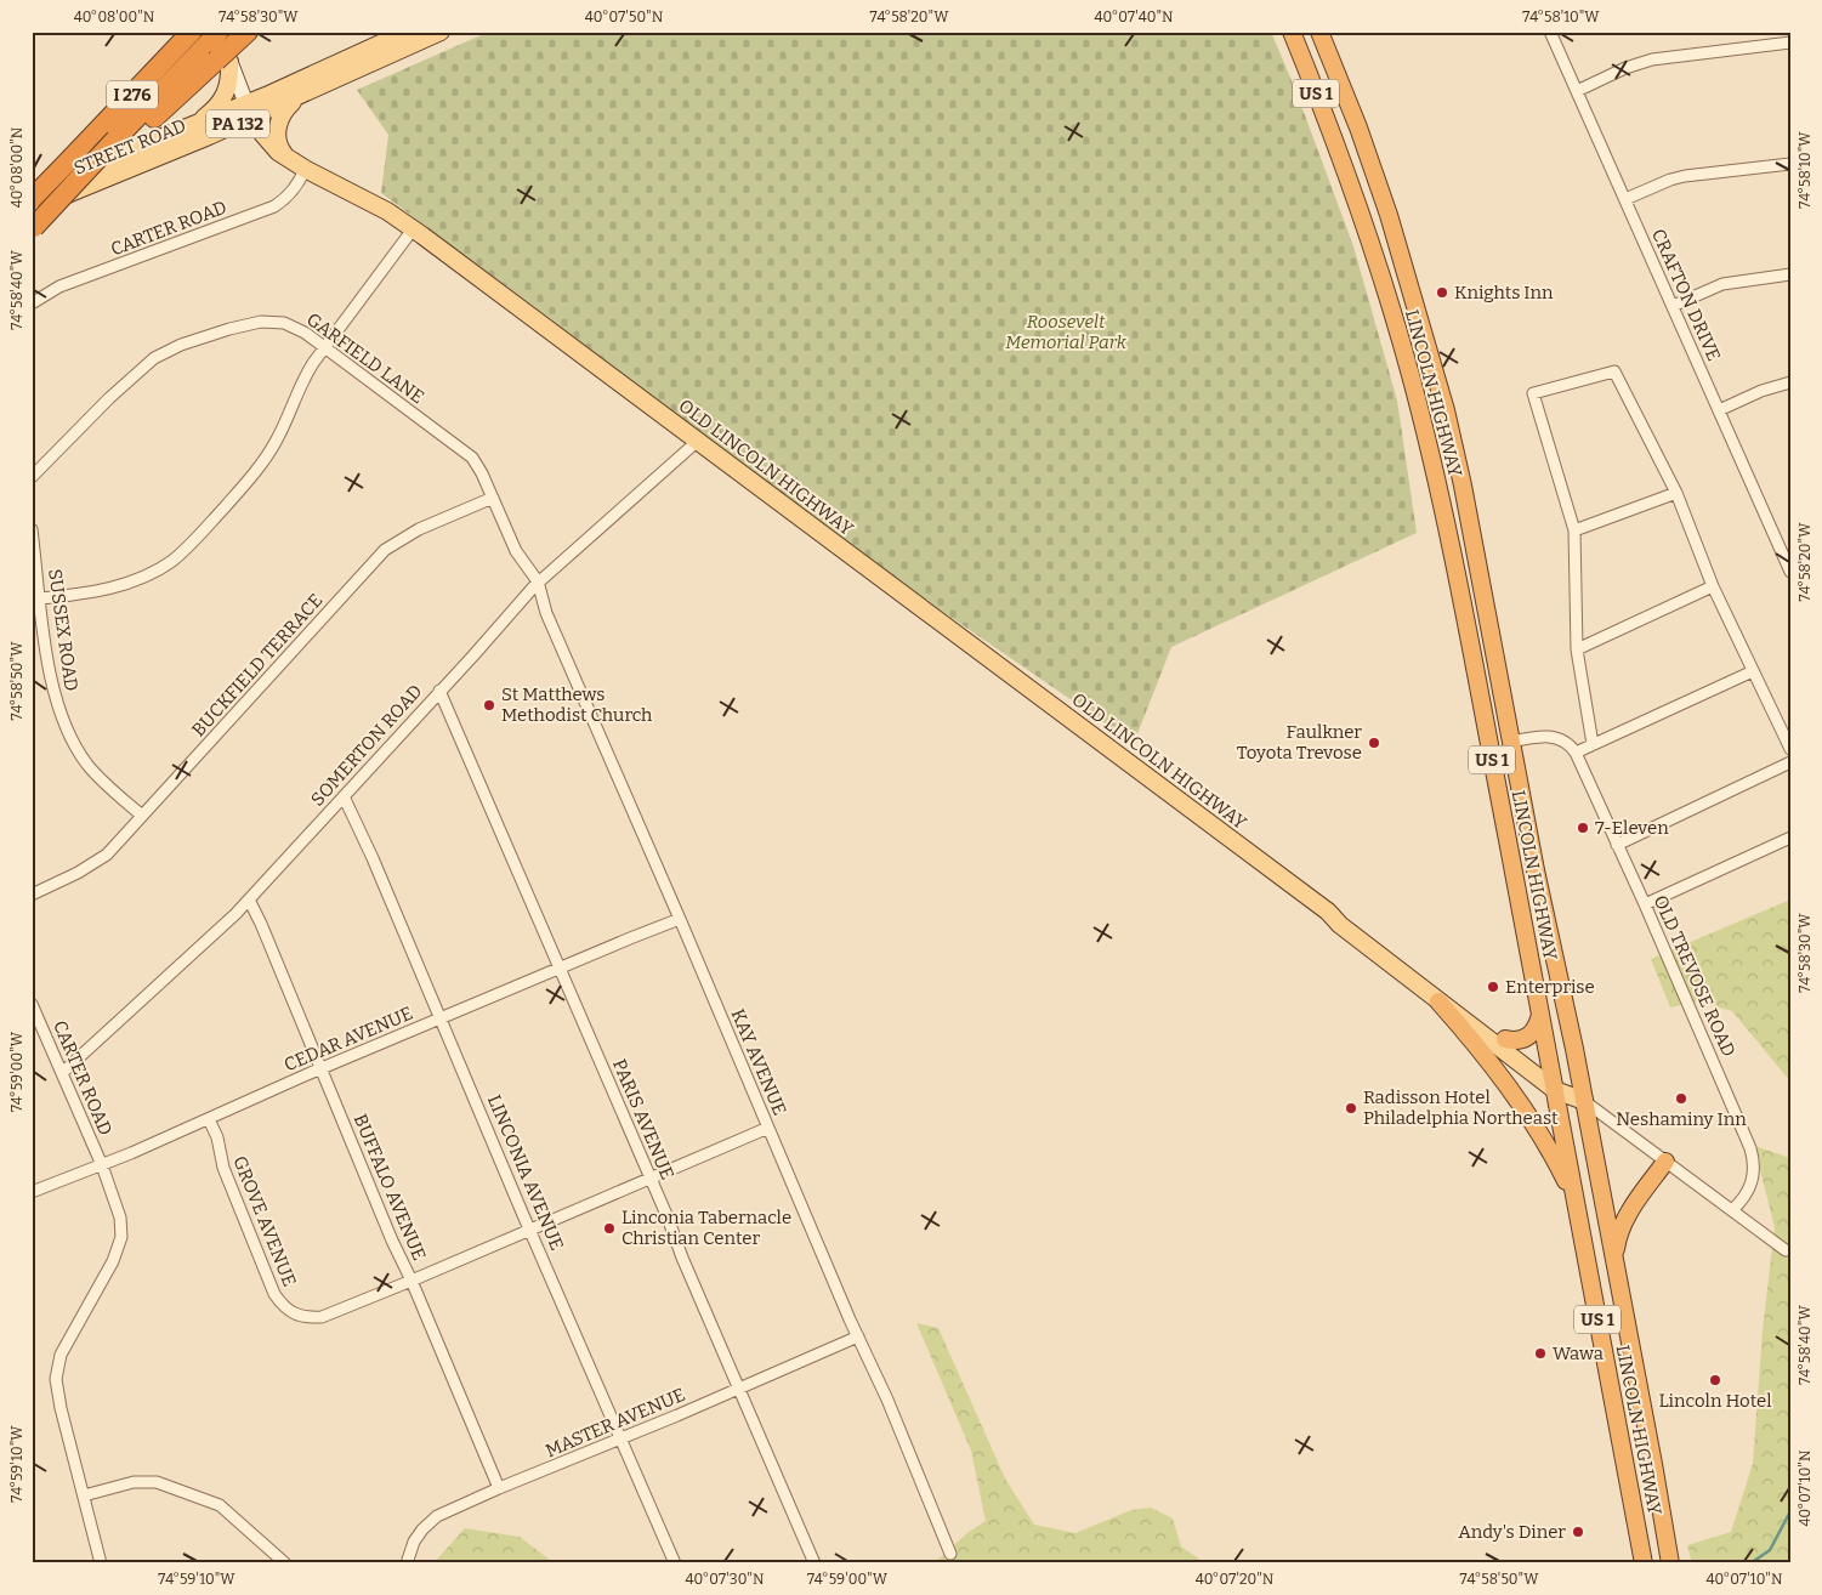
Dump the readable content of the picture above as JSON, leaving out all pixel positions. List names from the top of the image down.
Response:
{
  "streets": {
    "highway": ["US 1", "I 276", "LINCOLN HIGHWAY"],
    "main road": ["PA 132", "STREET ROAD", "OLD LINCOLN HIGHWAY"],
    "street": [
      "CARTER ROAD",
      "CRAFTON DRIVE",
      "GARFIELD LANE",
      "SUSSEX ROAD",
      "BUCKFIELD TERRACE",
      "SOMERTON ROAD",
      "OLD TREVOSE ROAD",
      "CEDAR AVENUE",
      "KAY AVENUE",
      "PARIS AVENUE",
      "LINCONIA AVENUE",
      "BUFFALO AVENUE",
      "GROVE AVENUE",
      "MASTER AVENUE"
    ]
  },
  "crossings": [
    ["STREET ROAD", "OLD LINCOLN HIGHWAY"],
    ["CARTER ROAD", "OLD LINCOLN HIGHWAY"],
    ["CARTER ROAD", "SOMERTON ROAD"],
    ["CARTER ROAD", "CEDAR AVENUE"],
    ["GARFIELD LANE", "BUCKFIELD TERRACE"],
    ["GARFIELD LANE", "SOMERTON ROAD"],
    ["GARFIELD LANE", "KAY AVENUE"],
    ["LINCOLN HIGHWAY", "OLD LINCOLN HIGHWAY"],
    ["OLD LINCOLN HIGHWAY", "SOMERTON ROAD"],
    ["OLD LINCOLN HIGHWAY", "OLD TREVOSE ROAD"],
    ["SUSSEX ROAD", "BUCKFIELD TERRACE"],
    ["SOMERTON ROAD", "KAY AVENUE"],
    ["SOMERTON ROAD", "PARIS AVENUE"],
    ["SOMERTON ROAD", "LINCONIA AVENUE"],
    ["SOMERTON ROAD", "BUFFALO AVENUE"],
    ["CEDAR AVENUE", "KAY AVENUE"],
    ["CEDAR AVENUE", "PARIS AVENUE"],
    ["CEDAR AVENUE", "LINCONIA AVENUE"],
    ["CEDAR AVENUE", "BUFFALO AVENUE"],
    ["CEDAR AVENUE", "GROVE AVENUE"],
    ["KAY AVENUE", "MASTER AVENUE"],
    ["PARIS AVENUE", "MASTER AVENUE"],
    ["LINCONIA AVENUE", "MASTER AVENUE"],
    ["BUFFALO AVENUE", "GROVE AVENUE"],
    ["BUFFALO AVENUE", "MASTER AVENUE"]
  ],
  "parks": ["Roosevelt Memorial Park"],
  "places": [
    "Knights Inn",
    "St Matthews Methodist Church",
    "Faulkner Toyota Trevose",
    "7-Eleven",
    "Enterprise",
    "Neshaminy Inn",
    "Radisson Hotel Philadelphia Northeast",
    "Linconia Tabernacle Christian Center",
    "Wawa",
    "Lincoln Hotel",
    "Andy's Diner"
  ],
  "coordinates": [
    "40°08'00\"N",
    "74°58'30\"W",
    "40°07'50\"N",
    "74°58'20\"W",
    "40°07'40\"N",
    "74°58'10\"W",
    "74°58'40\"W",
    "74°58'50\"W",
    "74°59'00\"W",
    "74°59'10\"W",
    "40°07'10\"N",
    "40°07'30\"N",
    "40°07'20\"N"
  ]
}
